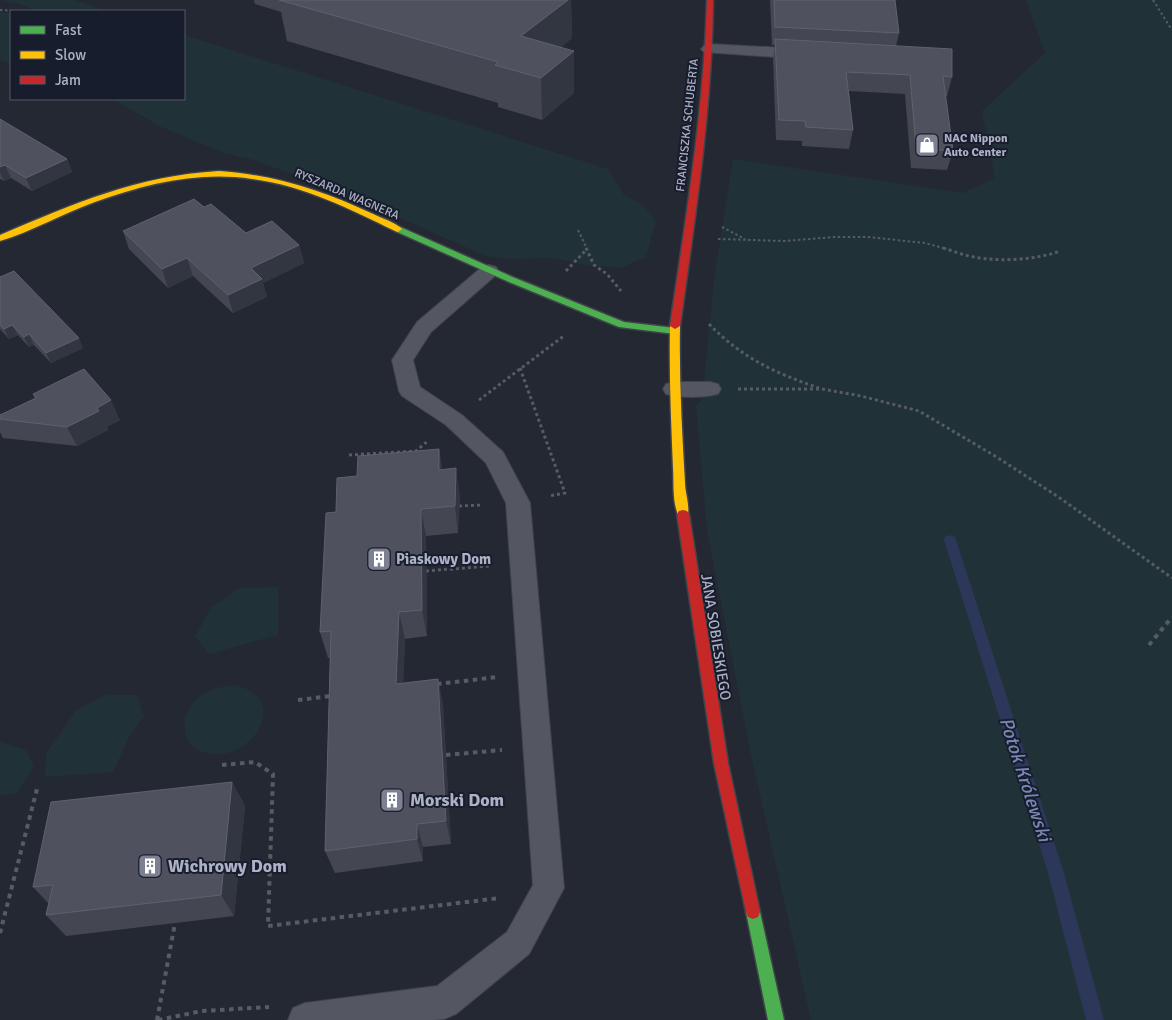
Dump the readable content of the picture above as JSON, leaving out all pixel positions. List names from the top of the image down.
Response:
{
  "streets": {
    "main road": ["FRANCISZKA SCHUBERTA", "RYSZARDA WAGNERA", "JANA SOBIESKIEGO"]
  },
  "crossings": [
    ["FRANCISZKA SCHUBERTA", "JANA SOBIESKIEGO"],
    ["RYSZARDA WAGNERA", "JANA SOBIESKIEGO"]
  ],
  "water": ["Potok Królewski"],
  "places": {
    "shop": ["NAC Nippon Auto Center"],
    "building": ["Piaskowy Dom", "Morski Dom", "Wichrowy Dom"]
  },
  "legend": ["Fast", "Slow", "Jam"]
}
